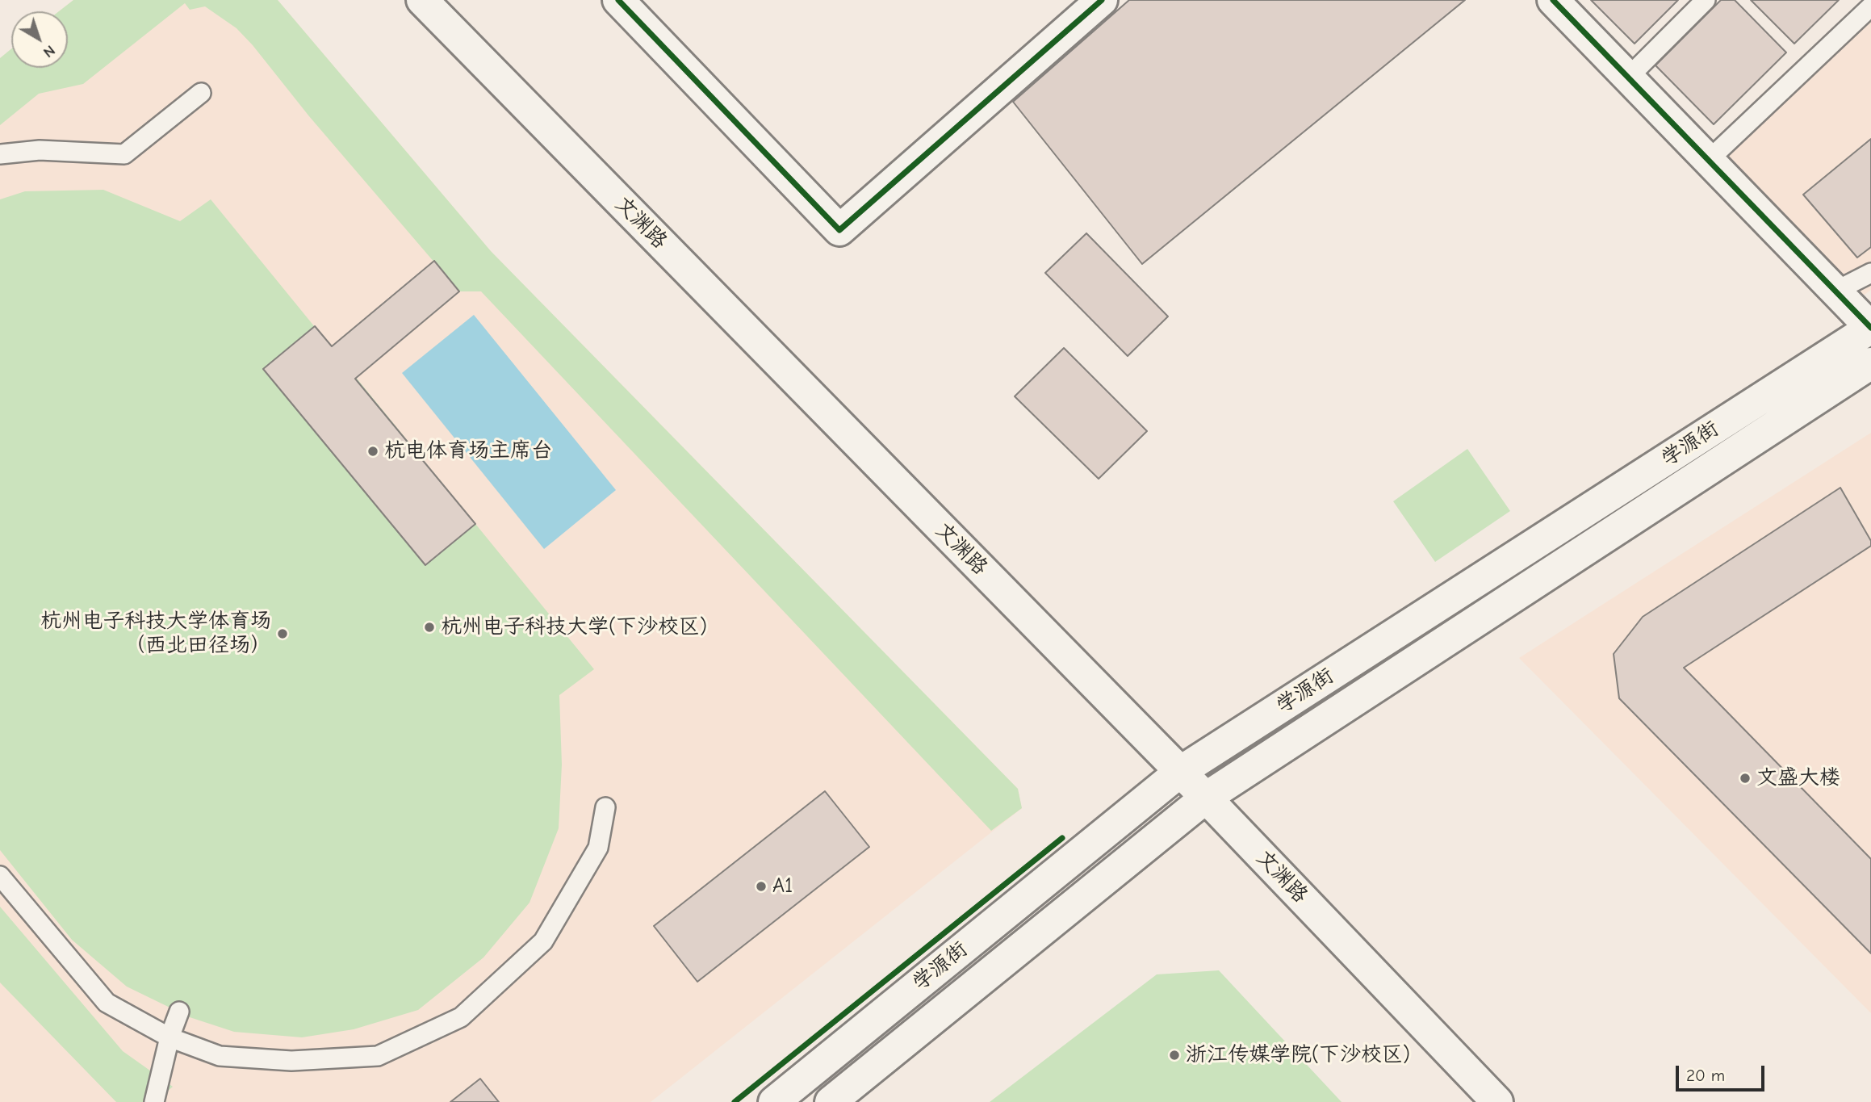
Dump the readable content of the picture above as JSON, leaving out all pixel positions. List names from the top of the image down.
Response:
{
  "streets": {
    "main road": ["文渊路", "学源街"]
  },
  "crossings": [
    ["文渊路", "学源街"]
  ],
  "places": [
    "杭电体育场主席台",
    "杭州电子科技大学(下沙校区)",
    "杭州电子科技大学体育场 （西北田径场）",
    "文盛大楼",
    "A1",
    "浙江传媒学院(下沙校区)"
  ],
  "scale_bar": "20 m",
  "north": "bottom right"
}
